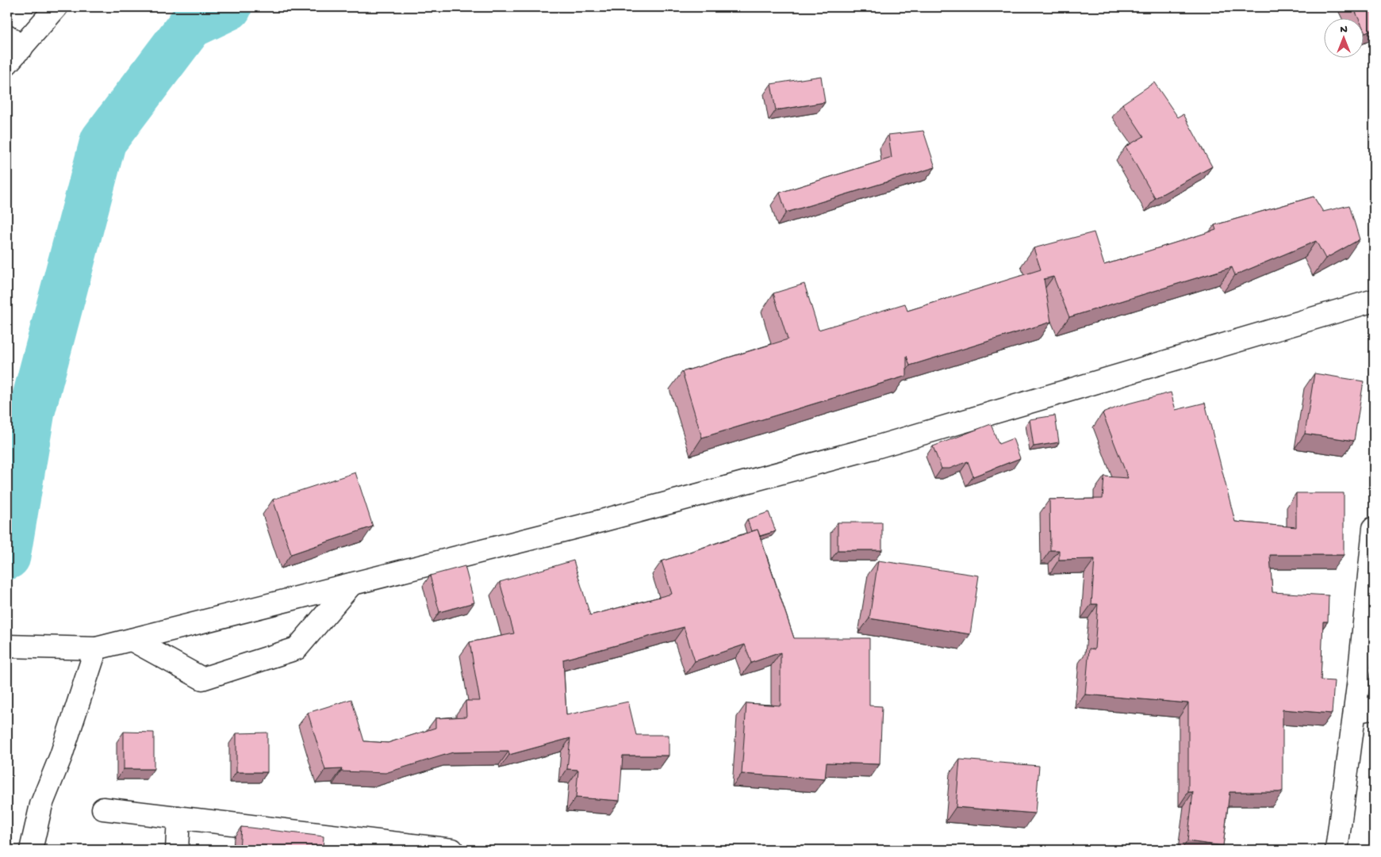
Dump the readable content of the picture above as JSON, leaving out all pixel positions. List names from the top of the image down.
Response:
{
  "north": "top"
}
